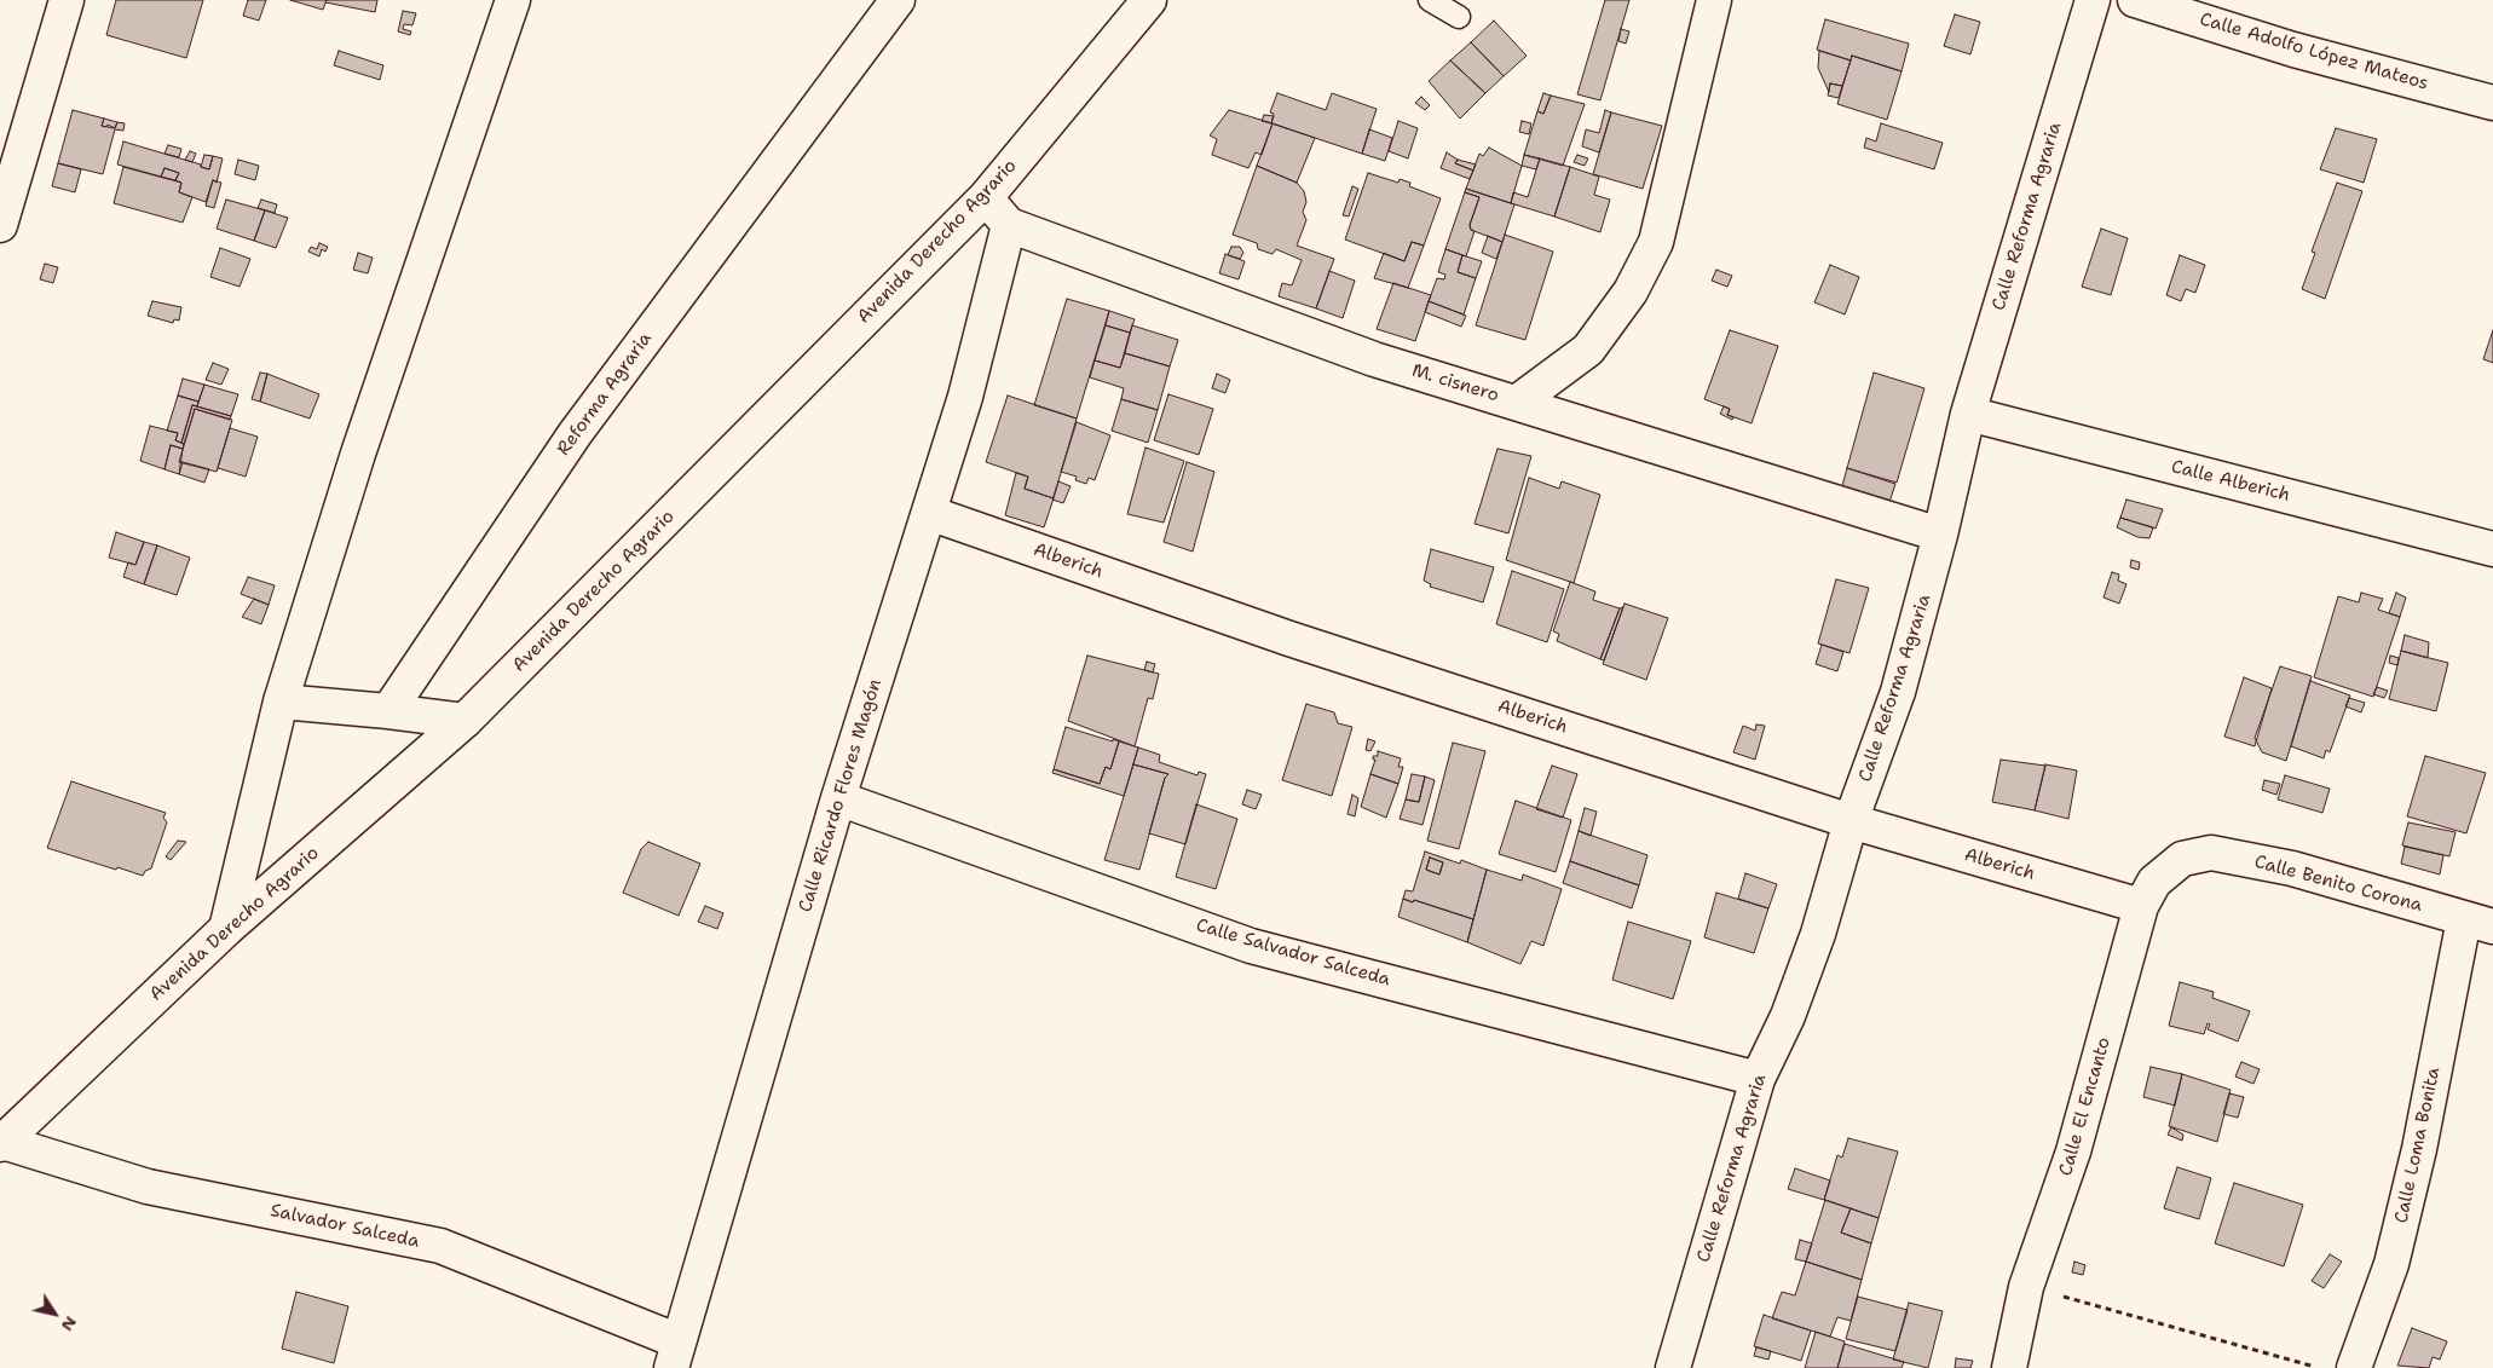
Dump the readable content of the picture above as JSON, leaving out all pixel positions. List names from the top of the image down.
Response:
{
  "streets": {
    "street": [
      "Calle Adolfo López Mateos",
      "Calle Reforma Agraria",
      "Avenida Derecho Agrario",
      "M. cisnero",
      "Reforma Agraria",
      "Calle Alberich",
      "Alberich",
      "Calle Ricardo Flores Magón",
      "Calle Benito Corona",
      "Calle Salvador Salceda",
      "Calle El Encanto",
      "Calle Loma Bonita",
      "Salvador Salceda"
    ]
  },
  "crossings": [
    ["Calle Reforma Agraria", "M. cisnero"],
    ["Calle Reforma Agraria", "Calle Alberich"],
    ["Calle Reforma Agraria", "Alberich"],
    ["Calle Reforma Agraria", "Calle Salvador Salceda"],
    ["Avenida Derecho Agrario", "Salvador Salceda"],
    ["M. cisnero", "Calle Ricardo Flores Magón"],
    ["Alberich", "Calle Ricardo Flores Magón"],
    ["Alberich", "Calle El Encanto"],
    ["Calle Ricardo Flores Magón", "Calle Salvador Salceda"],
    ["Calle Ricardo Flores Magón", "Salvador Salceda"],
    ["Calle Benito Corona", "Calle El Encanto"],
    ["Calle Benito Corona", "Calle Loma Bonita"]
  ],
  "north": "bottom right"
}
